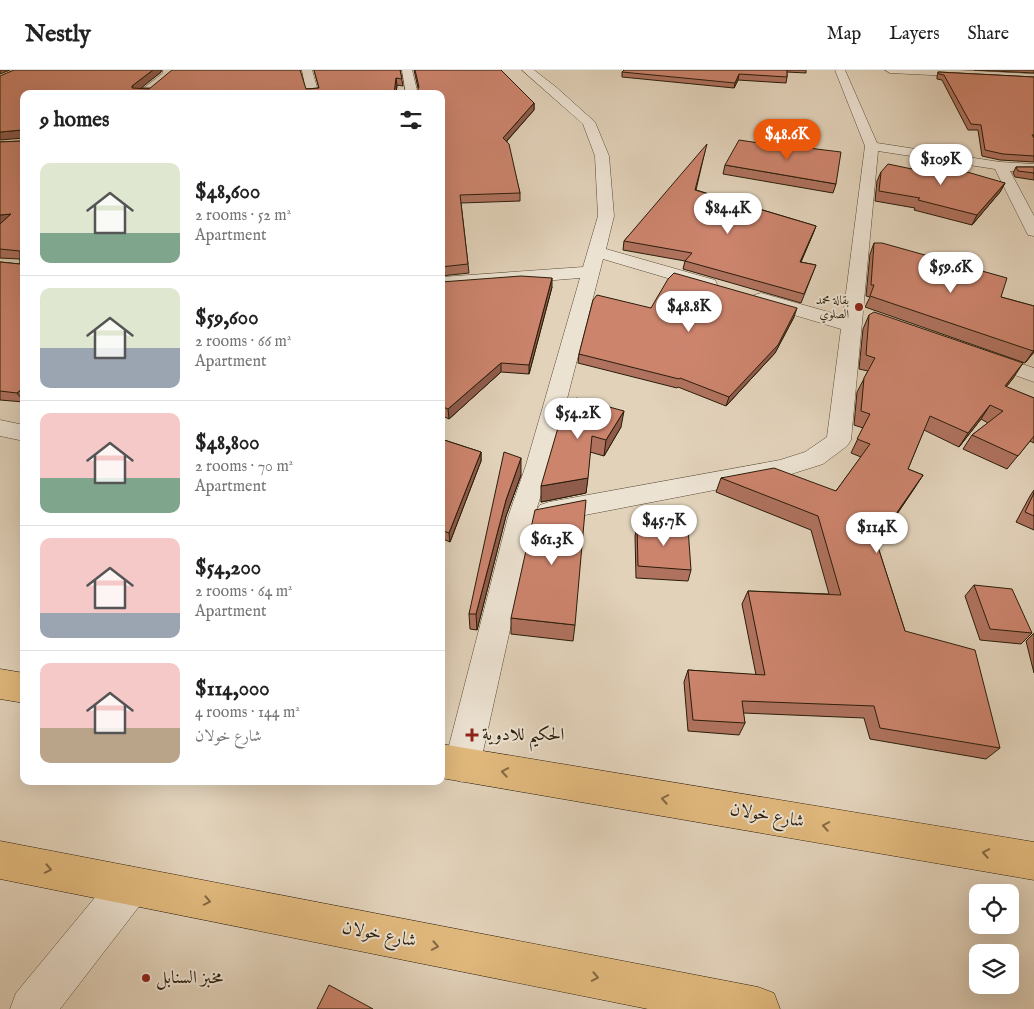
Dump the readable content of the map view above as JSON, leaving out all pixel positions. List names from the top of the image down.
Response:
{
  "streets": {
    "main road": ["شارع خولان"]
  },
  "places": {
    "other": ["بقالة محمد الصلوي", "مخبز السنابل"],
    "health": ["الحكيم للادوية"]
  },
  "page": {
    "header": "Nestly",
    "nav": ["Map", "Layers", "Share"],
    "heading": "9 homes",
    "price": [
      "$48.6K",
      "$109K",
      "$84.4K",
      "$59.6K",
      "$48.8K",
      "$54.2K",
      "$45.7K",
      "$114K",
      "$61.3K"
    ],
    "list": [
      {
        "name": "$48,600",
        "note": "2 rooms · 52 m² · Apartment"
      },
      {
        "name": "$59,600",
        "note": "2 rooms · 66 m² · Apartment"
      },
      {
        "name": "$48,800",
        "note": "2 rooms · 70 m² · Apartment"
      },
      {
        "name": "$54,200",
        "note": "2 rooms · 64 m² · Apartment"
      },
      {
        "name": "$114,000",
        "note": "4 rooms · 144 m² · شارع خولان"
      }
    ]
  }
}
